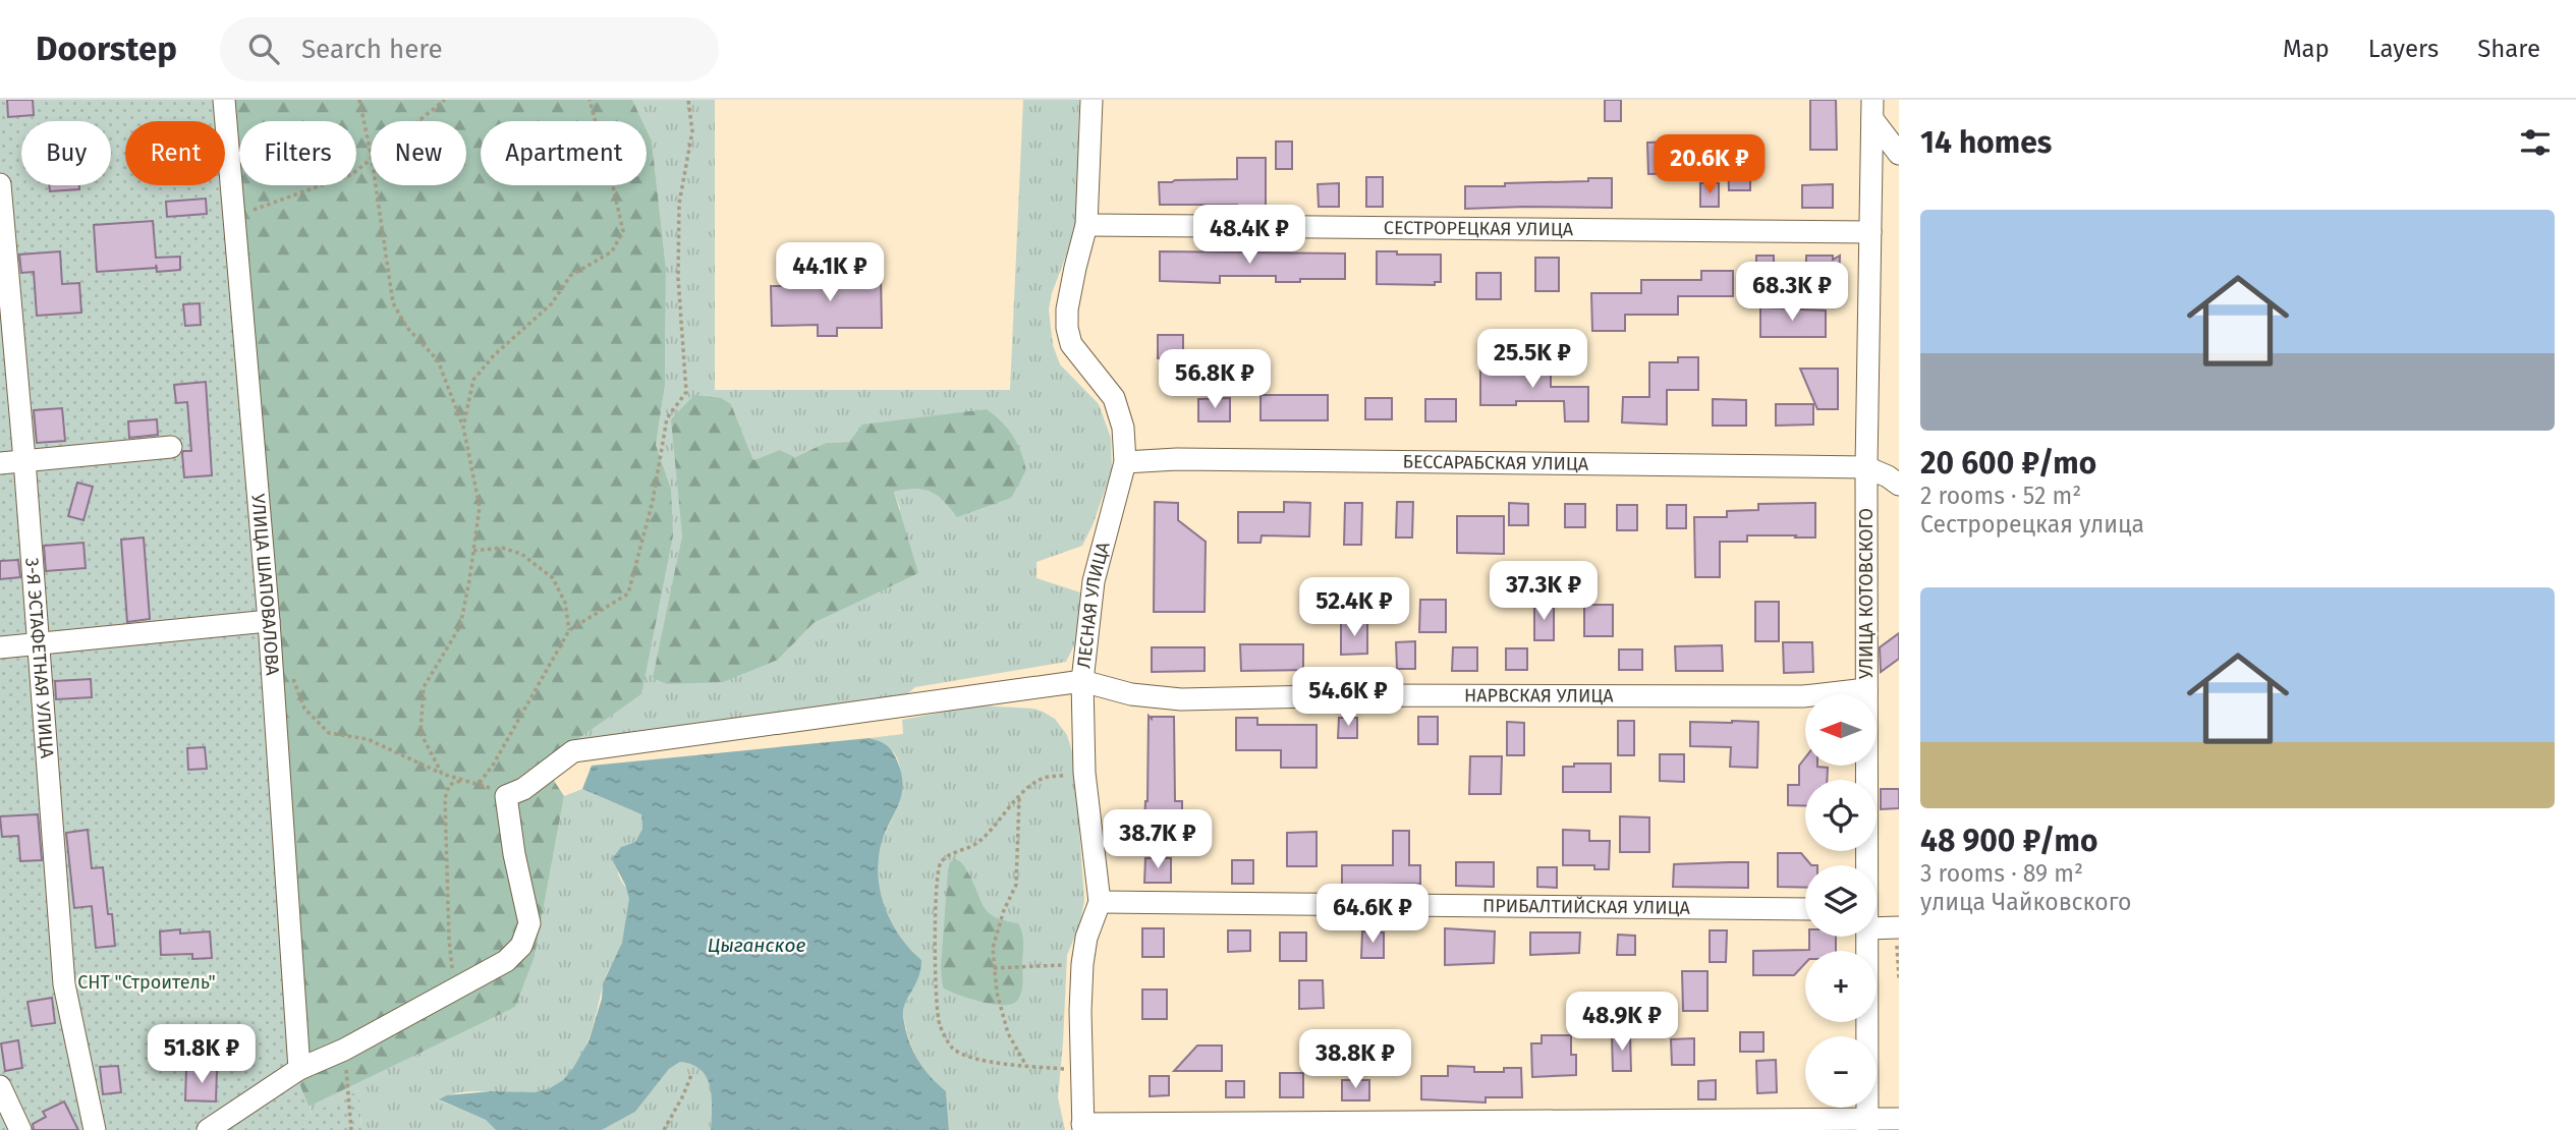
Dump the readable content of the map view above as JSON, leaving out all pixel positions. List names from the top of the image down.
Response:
{
  "streets": {
    "street": [
      "СЕСТРОРЕЦКАЯ УЛИЦА",
      "БЕССАРАБСКАЯ УЛИЦА",
      "УЛИЦА ШАПОВАЛОВА",
      "УЛИЦА КОТОВСКОГО",
      "ЛЕСНАЯ УЛИЦА",
      "3-Я ЭСТАФЕТНАЯ УЛИЦА",
      "НАРВСКАЯ УЛИЦА",
      "ПРИБАЛТИЙСКАЯ УЛИЦА"
    ]
  },
  "crossings": [
    ["СЕСТРОРЕЦКАЯ УЛИЦА", "УЛИЦА КОТОВСКОГО"],
    ["СЕСТРОРЕЦКАЯ УЛИЦА", "ЛЕСНАЯ УЛИЦА"],
    ["БЕССАРАБСКАЯ УЛИЦА", "УЛИЦА КОТОВСКОГО"],
    ["БЕССАРАБСКАЯ УЛИЦА", "ЛЕСНАЯ УЛИЦА"],
    ["УЛИЦА КОТОВСКОГО", "НАРВСКАЯ УЛИЦА"],
    ["ЛЕСНАЯ УЛИЦА", "НАРВСКАЯ УЛИЦА"],
    ["ЛЕСНАЯ УЛИЦА", "ПРИБАЛТИЙСКАЯ УЛИЦА"]
  ],
  "water": ["Цыганское"],
  "parks": ["СНТ \"Строитель\""],
  "north": "left",
  "page": {
    "header": "Doorstep",
    "search": "Search here",
    "nav": ["Map", "Layers", "Share"],
    "heading": "14 homes",
    "chip": [
      "Buy",
      "Rent",
      "Filters",
      "New",
      "Apartment"
    ],
    "price": [
      "20.6K ₽",
      "48.4K ₽",
      "44.1K ₽",
      "68.3K ₽",
      "25.5K ₽",
      "56.8K ₽",
      "37.3K ₽",
      "52.4K ₽",
      "54.6K ₽",
      "38.7K ₽",
      "64.6K ₽",
      "48.9K ₽",
      "51.8K ₽",
      "38.8K ₽"
    ],
    "list": [
      {
        "name": "20 600 ₽/mo",
        "note": "2 rooms · 52 m² · Сестрорецкая улица"
      },
      {
        "name": "48 900 ₽/mo",
        "note": "3 rooms · 89 m² · улица Чайковского"
      }
    ],
    "map_buttons": ["+", "−"]
  }
}
